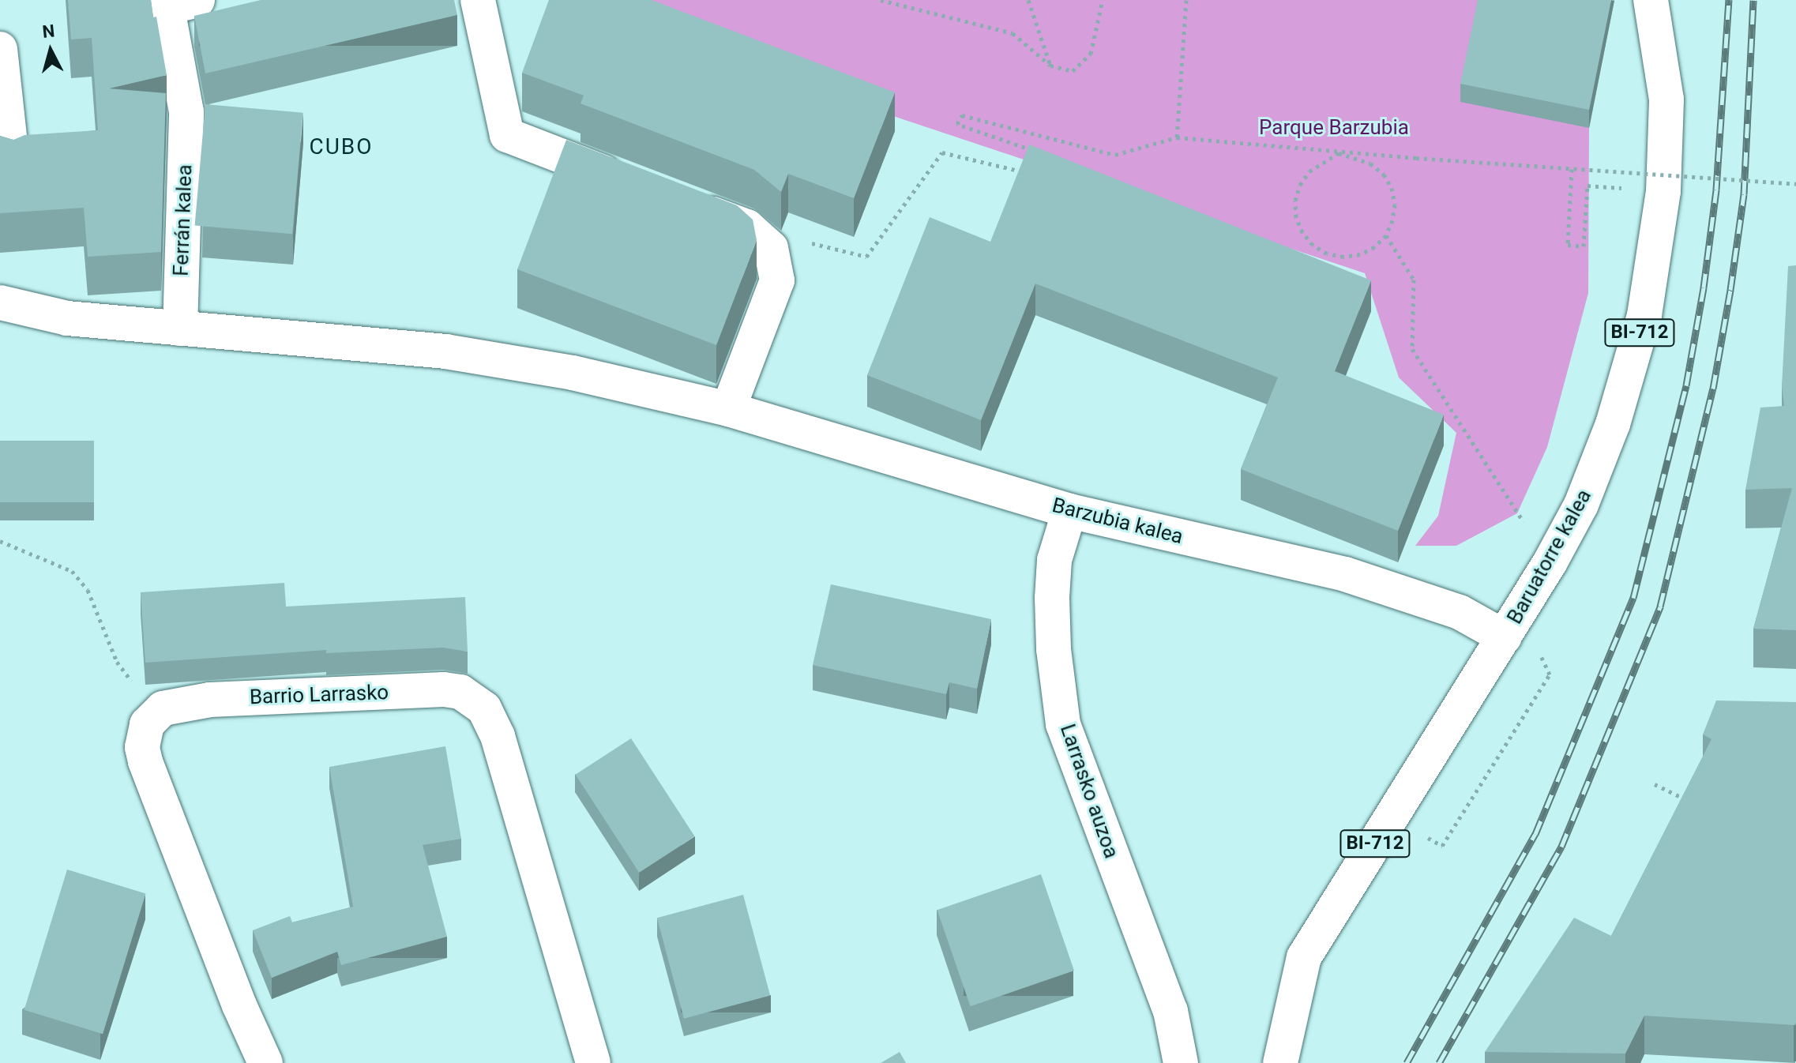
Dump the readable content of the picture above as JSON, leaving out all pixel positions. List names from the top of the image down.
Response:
{
  "streets": {
    "street": [
      "Ferrán kalea",
      "BI-712",
      "Barzubia kalea",
      "Baruatorre kalea",
      "Barrio Larrasko",
      "Larrasko auzoa"
    ]
  },
  "crossings": [
    ["Ferrán kalea", "Barzubia kalea"],
    ["Barzubia kalea", "Baruatorre kalea"],
    ["Barzubia kalea", "Larrasko auzoa"]
  ],
  "districts": ["CUBO"],
  "parks": ["Parque Barzubia"],
  "north": "top"
}
